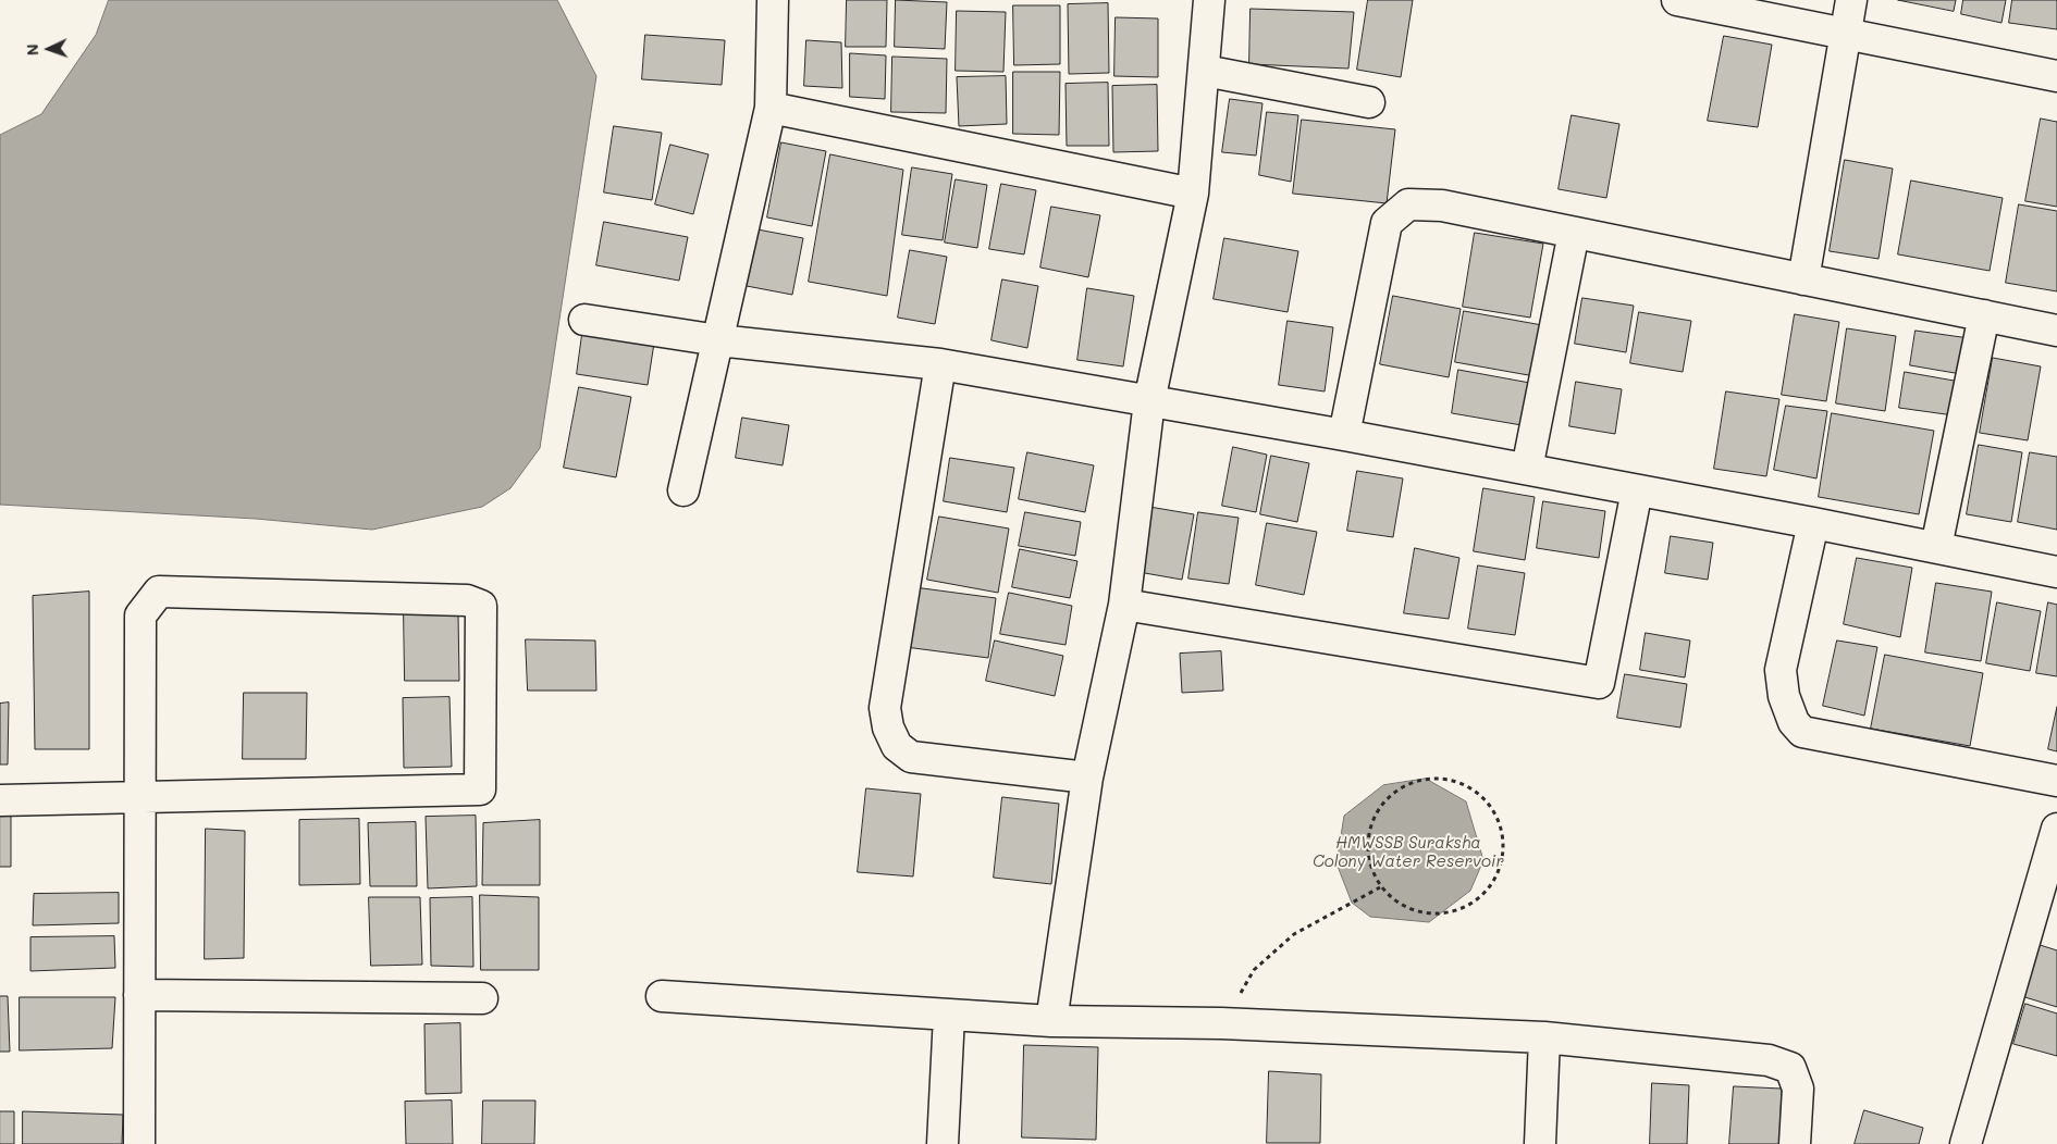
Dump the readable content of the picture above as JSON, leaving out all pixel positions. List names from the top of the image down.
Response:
{
  "water": ["HMWSSB Suraksha Colony Water Reservoir"],
  "north": "left"
}
